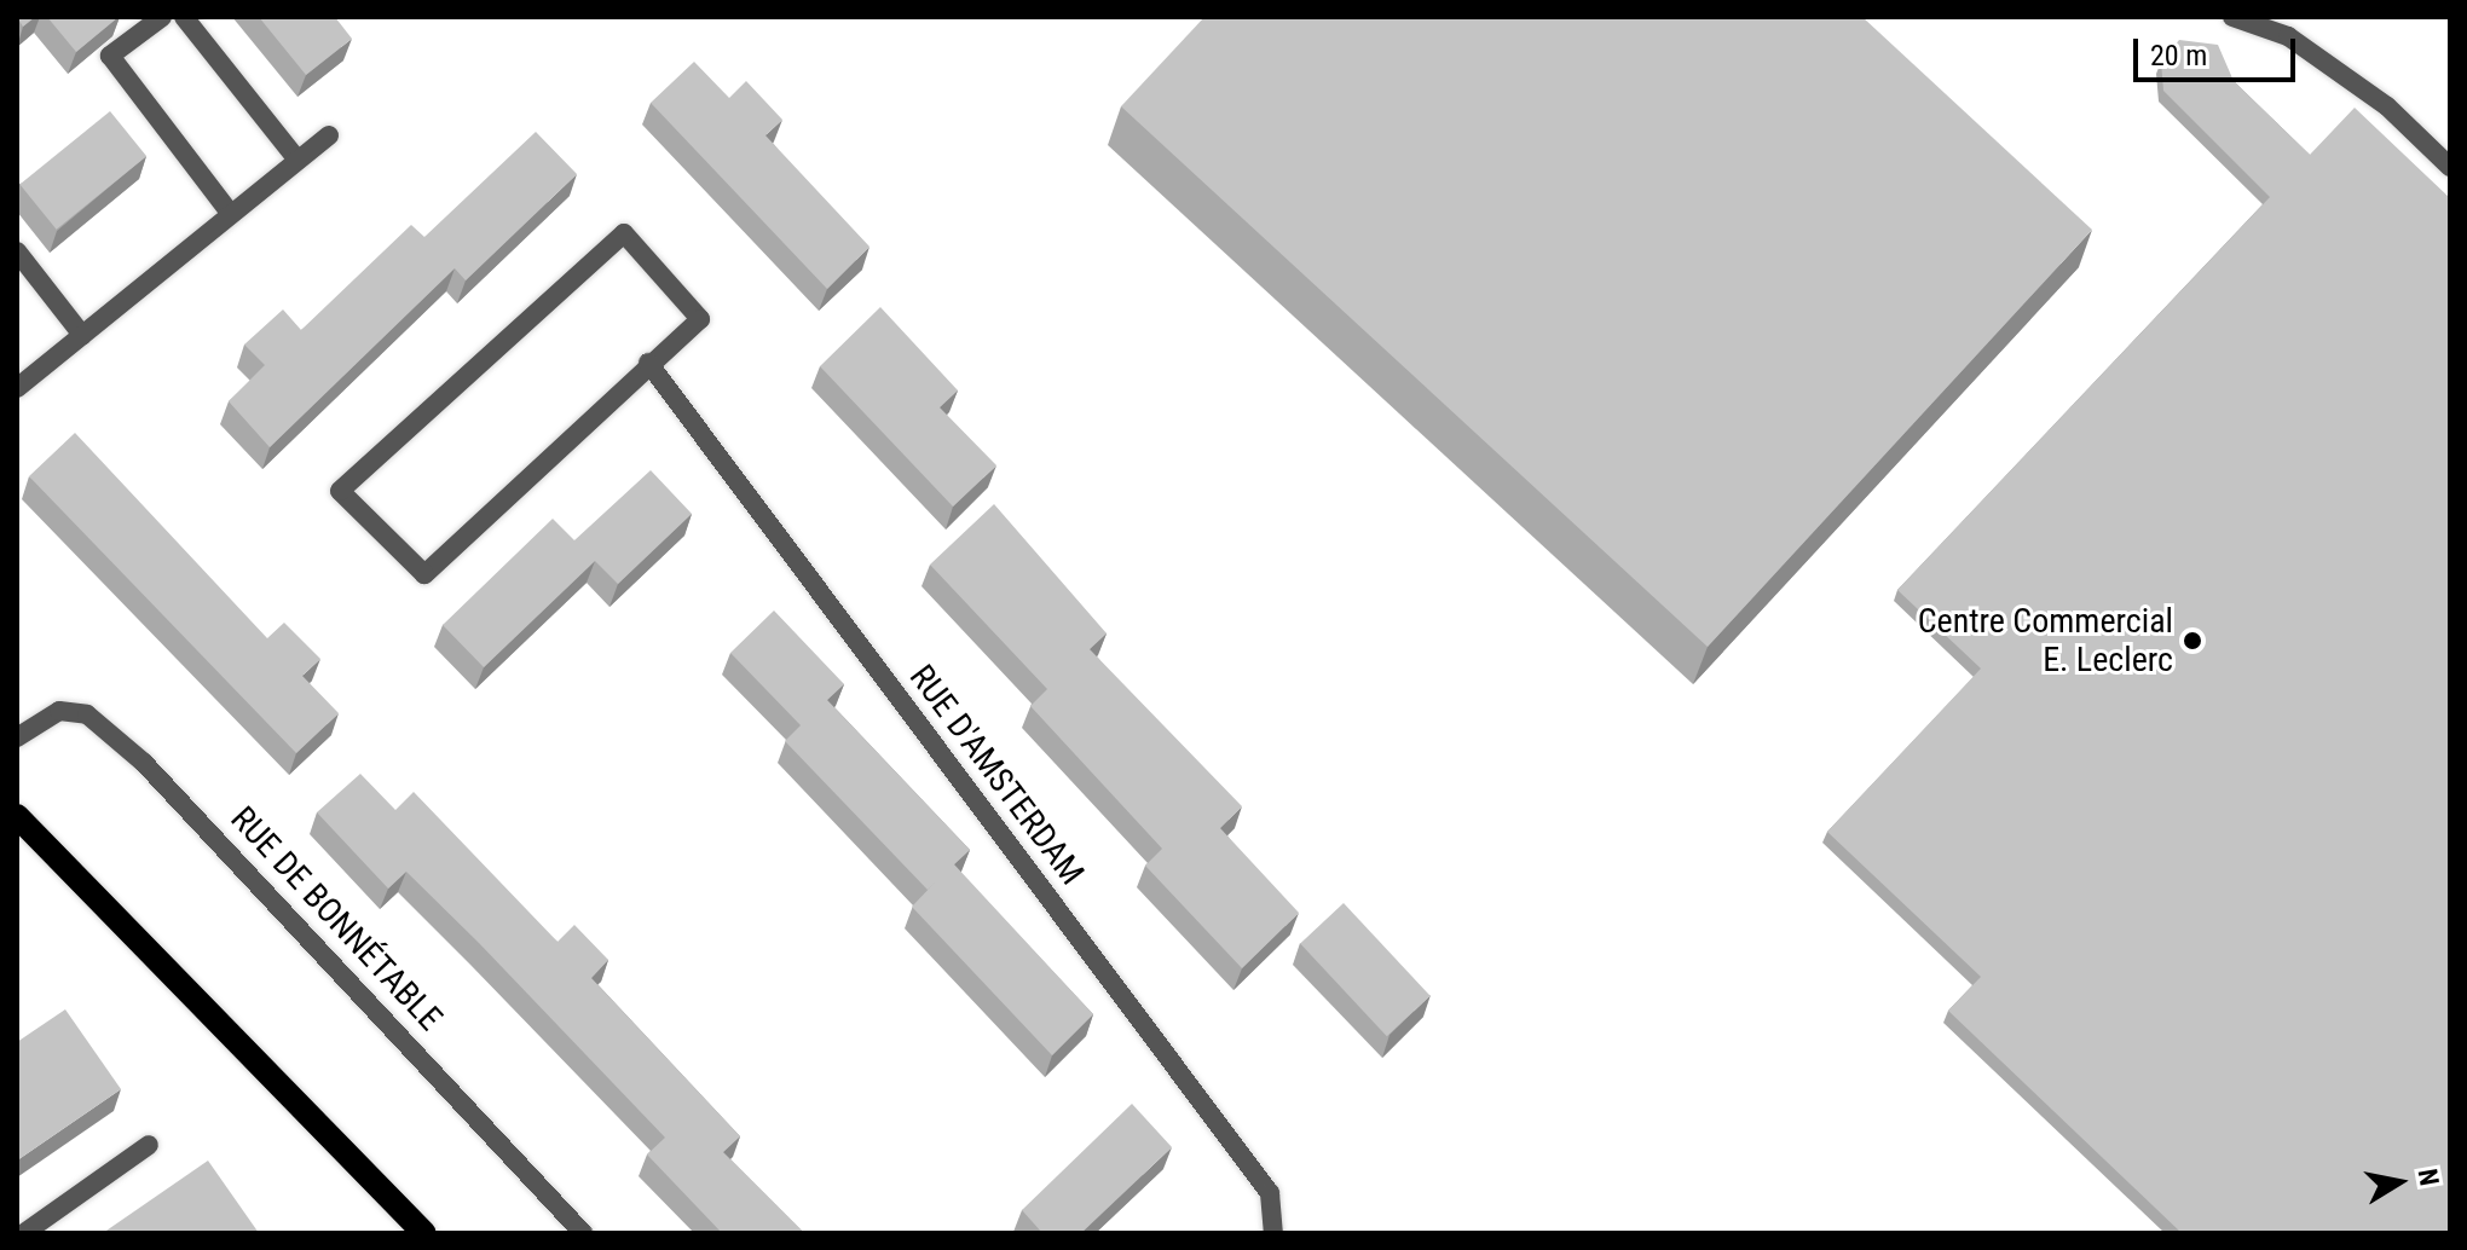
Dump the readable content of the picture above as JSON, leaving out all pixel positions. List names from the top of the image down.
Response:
{
  "streets": {
    "street": ["RUE D'AMSTERDAM", "RUE DE BONNÉTABLE"]
  },
  "places": ["Centre Commercial E. Leclerc"],
  "scale_bar": "20 m",
  "north": "right"
}
